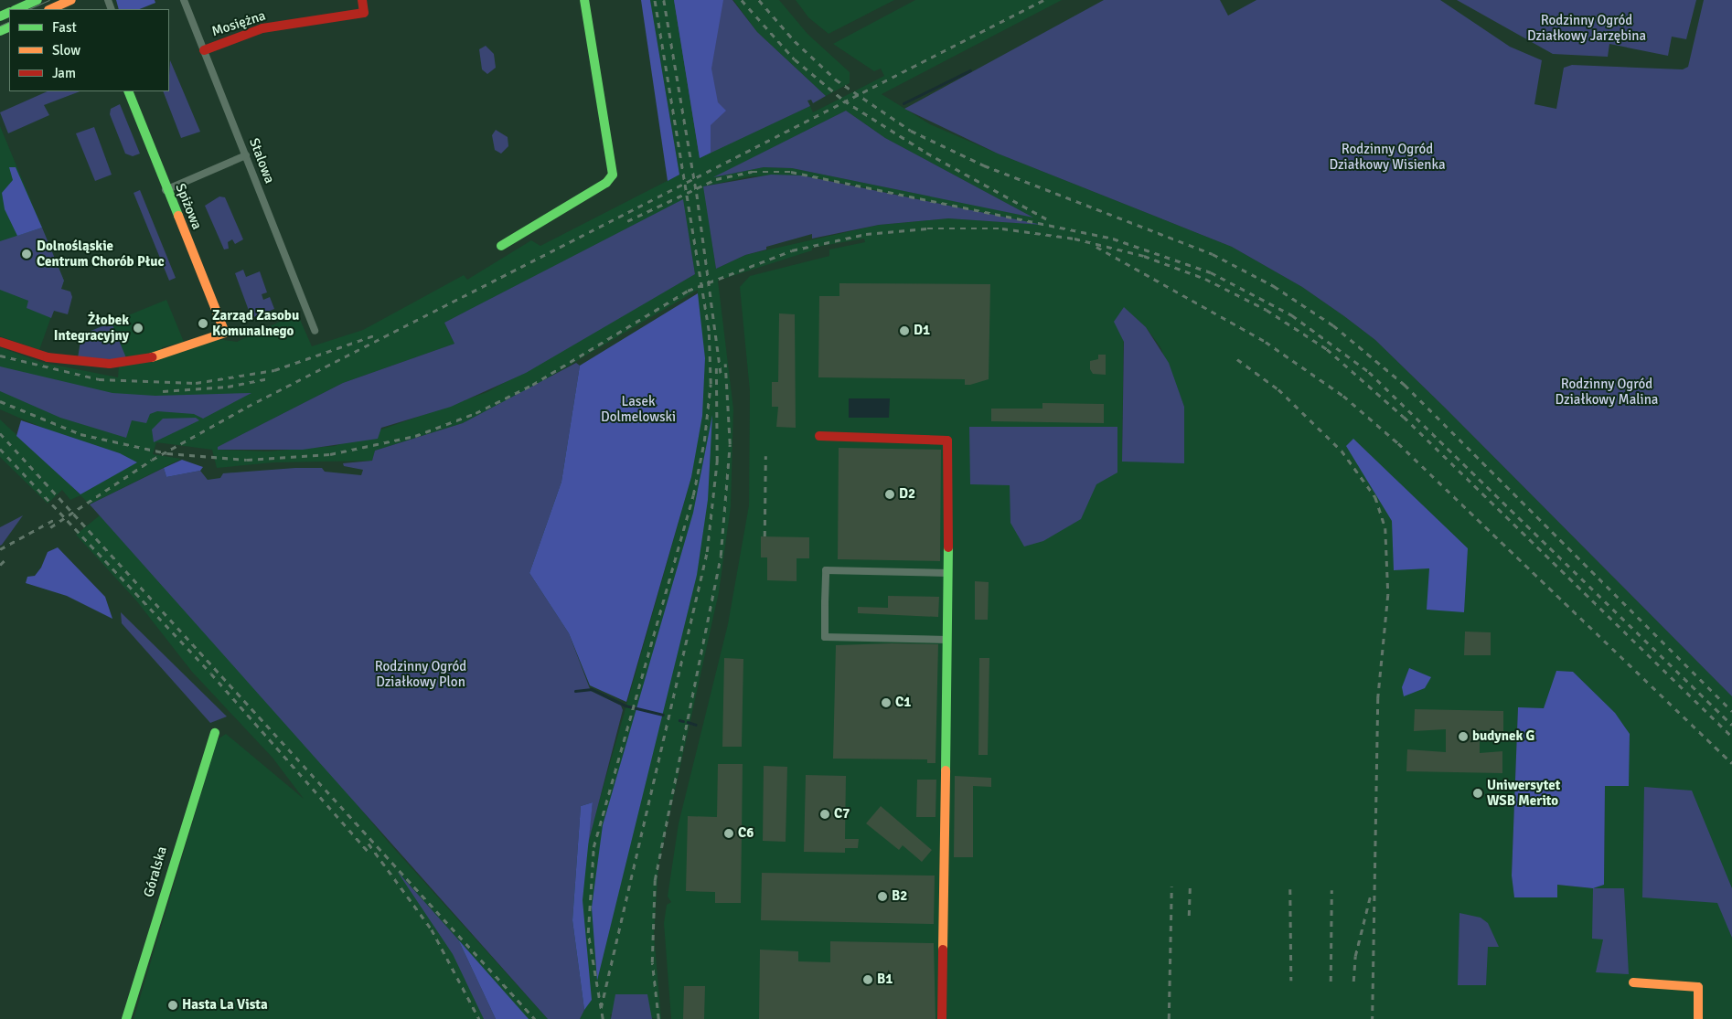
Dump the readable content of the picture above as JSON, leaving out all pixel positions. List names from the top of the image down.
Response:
{
  "streets": {
    "street": [
      "Mosiężna",
      "Stalowa",
      "Spiżowa",
      "Góralska"
    ]
  },
  "crossings": [
    ["Mosiężna", "Stalowa"]
  ],
  "parks": [
    "Rodzinny Ogród Działkowy Jarzębina",
    "Rodzinny Ogród Działkowy Wisienka",
    "Rodzinny Ogród Działkowy Malina",
    "Lasek Dolmelowski",
    "Rodzinny Ogród Działkowy Plon"
  ],
  "places": [
    "Dolnośląskie Centrum Chorób Płuc",
    "Zarząd Zasobu Komunalnego",
    "Żłobek Integracyjny",
    "D1",
    "D2",
    "C1",
    "budynek G",
    "Uniwersytet WSB Merito",
    "C7",
    "C6",
    "B2",
    "B1",
    "Hasta La Vista"
  ],
  "legend": ["Fast", "Slow", "Jam"]
}
